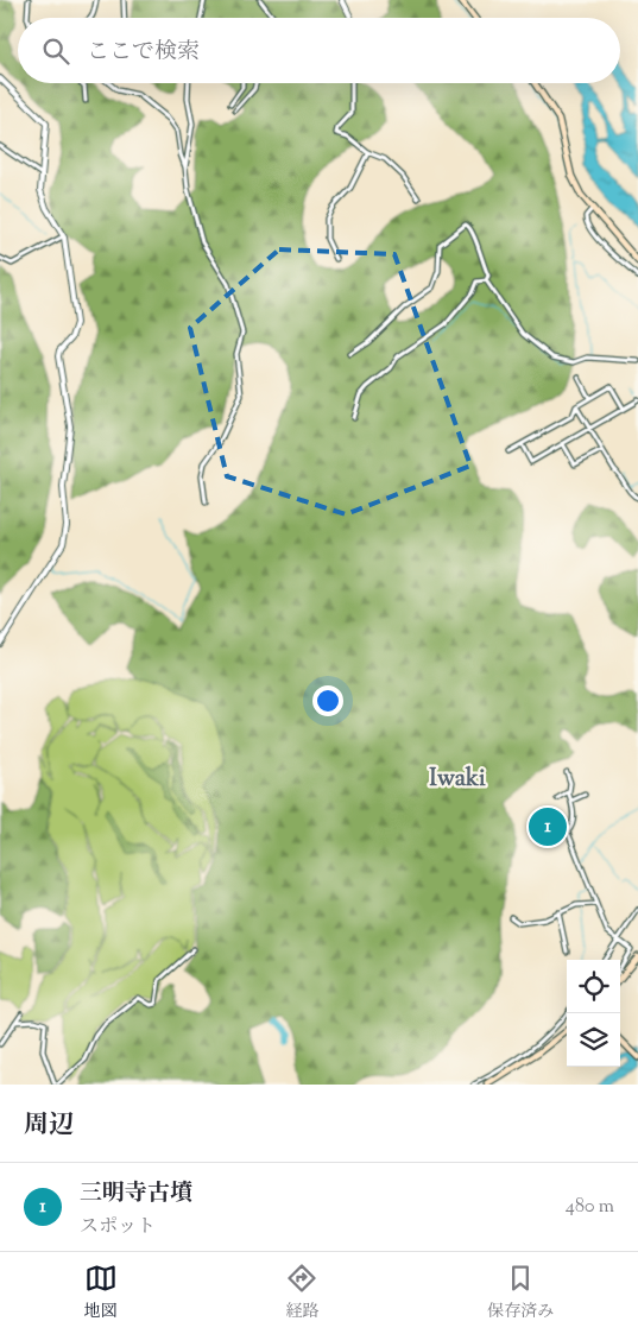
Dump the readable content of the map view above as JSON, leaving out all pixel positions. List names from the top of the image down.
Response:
{
  "districts": ["Iwaki"],
  "page": {
    "search": "ここで検索",
    "pins": "1",
    "heading": "周辺",
    "list": [
      {
        "mark": "1",
        "name": "三明寺古墳",
        "note": "スポット",
        "value": "480 m"
      }
    ],
    "nav": ["地図", "経路", "保存済み"]
  }
}
